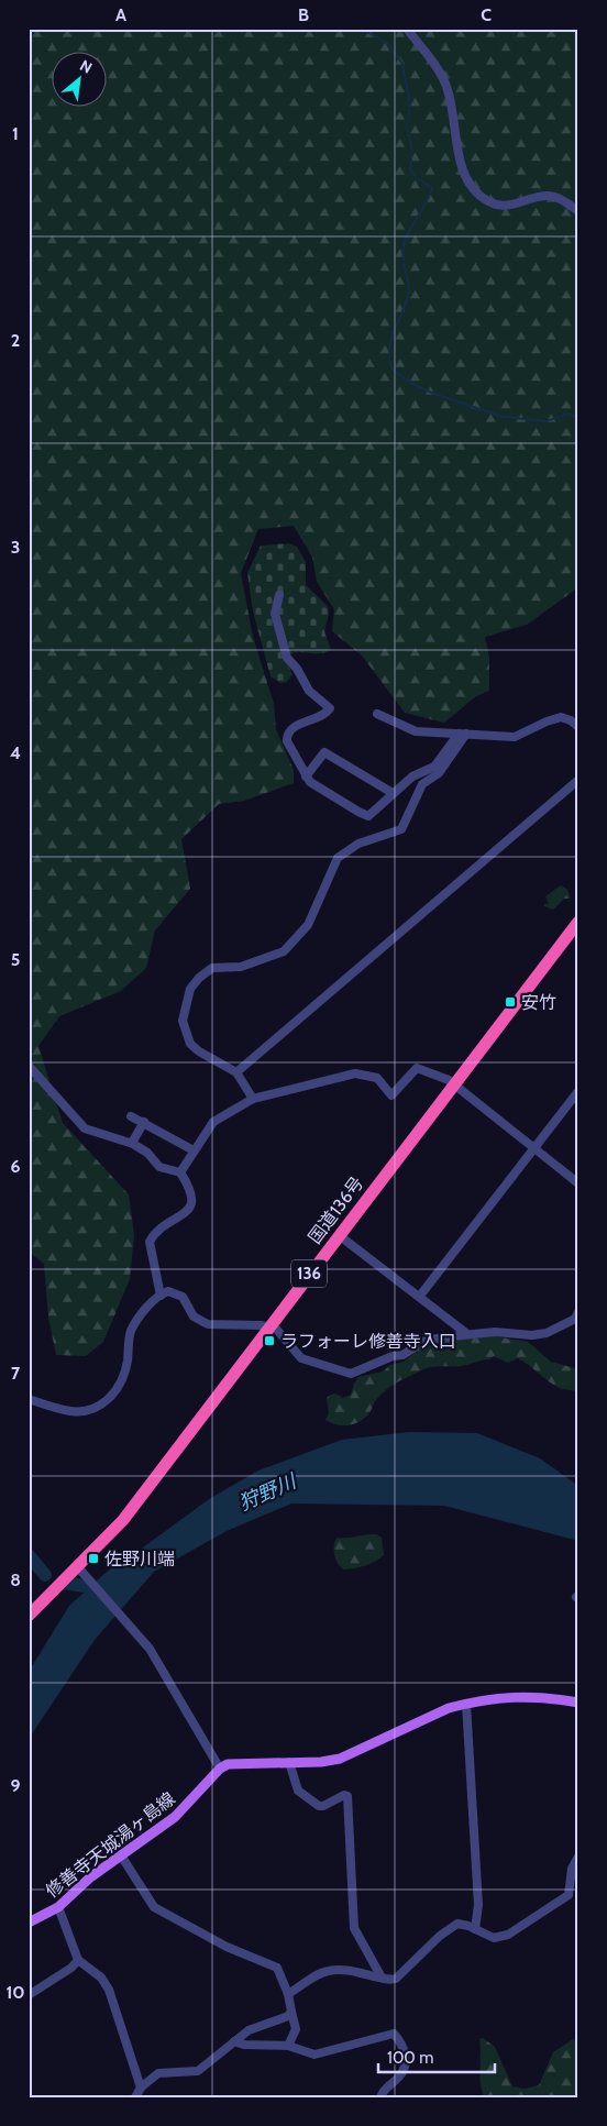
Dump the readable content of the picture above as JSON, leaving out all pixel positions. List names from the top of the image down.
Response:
{
  "streets": {
    "highway": ["国道136号", "136"],
    "main road": ["修善寺天城湯ヶ島線"]
  },
  "water": ["狩野川"],
  "places": {
    "transit": ["安竹", "ラフォーレ修善寺入口", "佐野川端"]
  },
  "scale_bar": "100 m",
  "north": "top right",
  "grid": {
    "columns": ["A", "B", "C"],
    "rows": [
      "1",
      "2",
      "3",
      "4",
      "5",
      "6",
      "7",
      "8",
      "9",
      "10"
    ]
  }
}
